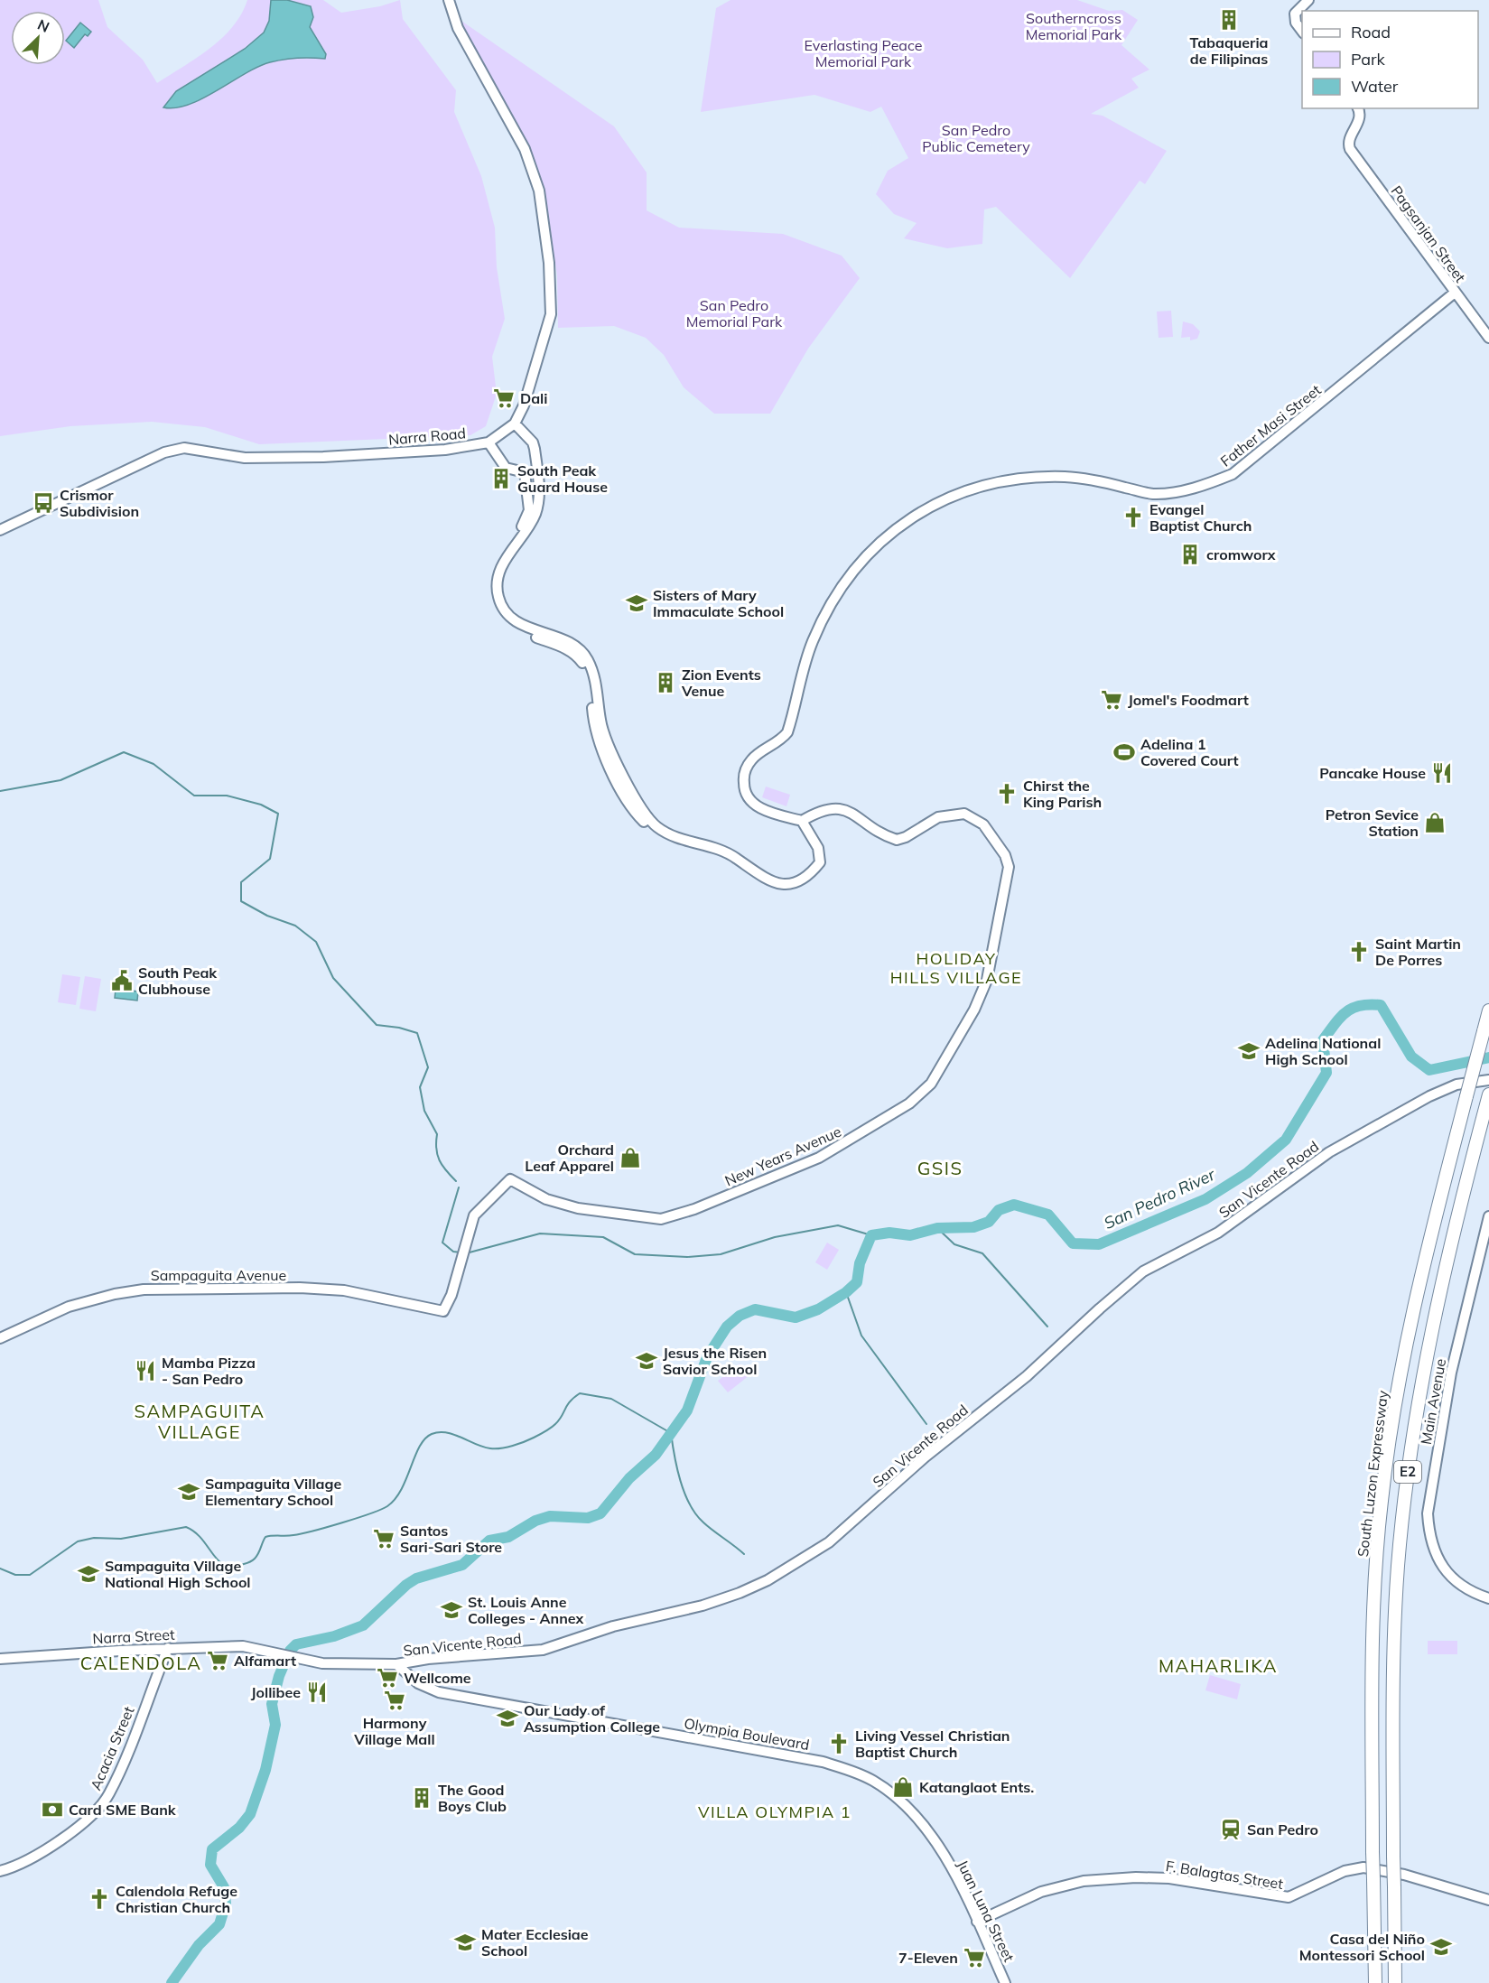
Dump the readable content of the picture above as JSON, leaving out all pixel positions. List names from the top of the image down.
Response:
{
  "streets": {
    "highway": ["E2", "South Luzon Expressway"],
    "street": [
      "Pagsanjan Street",
      "Father Masi Street",
      "Narra Road",
      "New Years Avenue",
      "San Vicente Road",
      "Sampaguita Avenue",
      "Main Avenue",
      "Narra Street",
      "Olympia Boulevard",
      "Acacia Street",
      "F. Balagtas Street",
      "Juan Luna Street"
    ]
  },
  "crossings": [
    ["Pagsanjan Street", "Father Masi Street"],
    ["Father Masi Street", "New Years Avenue"],
    ["New Years Avenue", "Sampaguita Avenue"],
    ["San Vicente Road", "Narra Street"],
    ["San Vicente Road", "Olympia Boulevard"],
    ["Narra Street", "Acacia Street"],
    ["Olympia Boulevard", "Juan Luna Street"],
    ["F. Balagtas Street", "Juan Luna Street"]
  ],
  "districts": [
    "HOLIDAY HILLS VILLAGE",
    "GSIS",
    "SAMPAGUITA VILLAGE",
    "CALENDOLA",
    "MAHARLIKA",
    "VILLA OLYMPIA 1"
  ],
  "water": ["San Pedro River"],
  "parks": [
    "Southerncross Memorial Park",
    "Everlasting Peace Memorial Park",
    "San Pedro Public Cemetery",
    "San Pedro Memorial Park"
  ],
  "places": {
    "building": [
      "Tabaqueria de Filipinas",
      "South Peak Guard House",
      "cromworx",
      "Zion Events Venue",
      "The Good Boys Club"
    ],
    "supermarket": [
      "Dali",
      "Jomel's Foodmart",
      "Santos Sari-Sari Store",
      "Alfamart",
      "Wellcome",
      "Harmony Village Mall",
      "7-Eleven"
    ],
    "bus stop": ["Crismor Subdivision"],
    "church": [
      "Evangel Baptist Church",
      "Chirst the King Parish",
      "Saint Martin De Porres",
      "Living Vessel Christian Baptist Church",
      "Calendola Refuge Christian Church"
    ],
    "school or university": [
      "Sisters of Mary Immaculate School",
      "Adelina National High School",
      "Jesus the Risen Savior School",
      "Sampaguita Village Elementary School",
      "Sampaguita Village National High School",
      "St. Louis Anne Colleges - Annex",
      "Our Lady of Assumption College",
      "Mater Ecclesiae School",
      "Casa del Niño Montessori School"
    ],
    "sports": ["Adelina 1 Covered Court"],
    "restaurant": ["Pancake House", "Mamba Pizza - San Pedro", "Jollibee"],
    "shop": ["Petron Sevice Station", "Orchard Leaf Apparel", "Katanglaot Ents."],
    "public building": ["South Peak Clubhouse"],
    "bank": ["Card SME Bank"],
    "station": ["San Pedro"]
  },
  "legend": ["Road", "Park", "Water"],
  "north": "top right"
}
